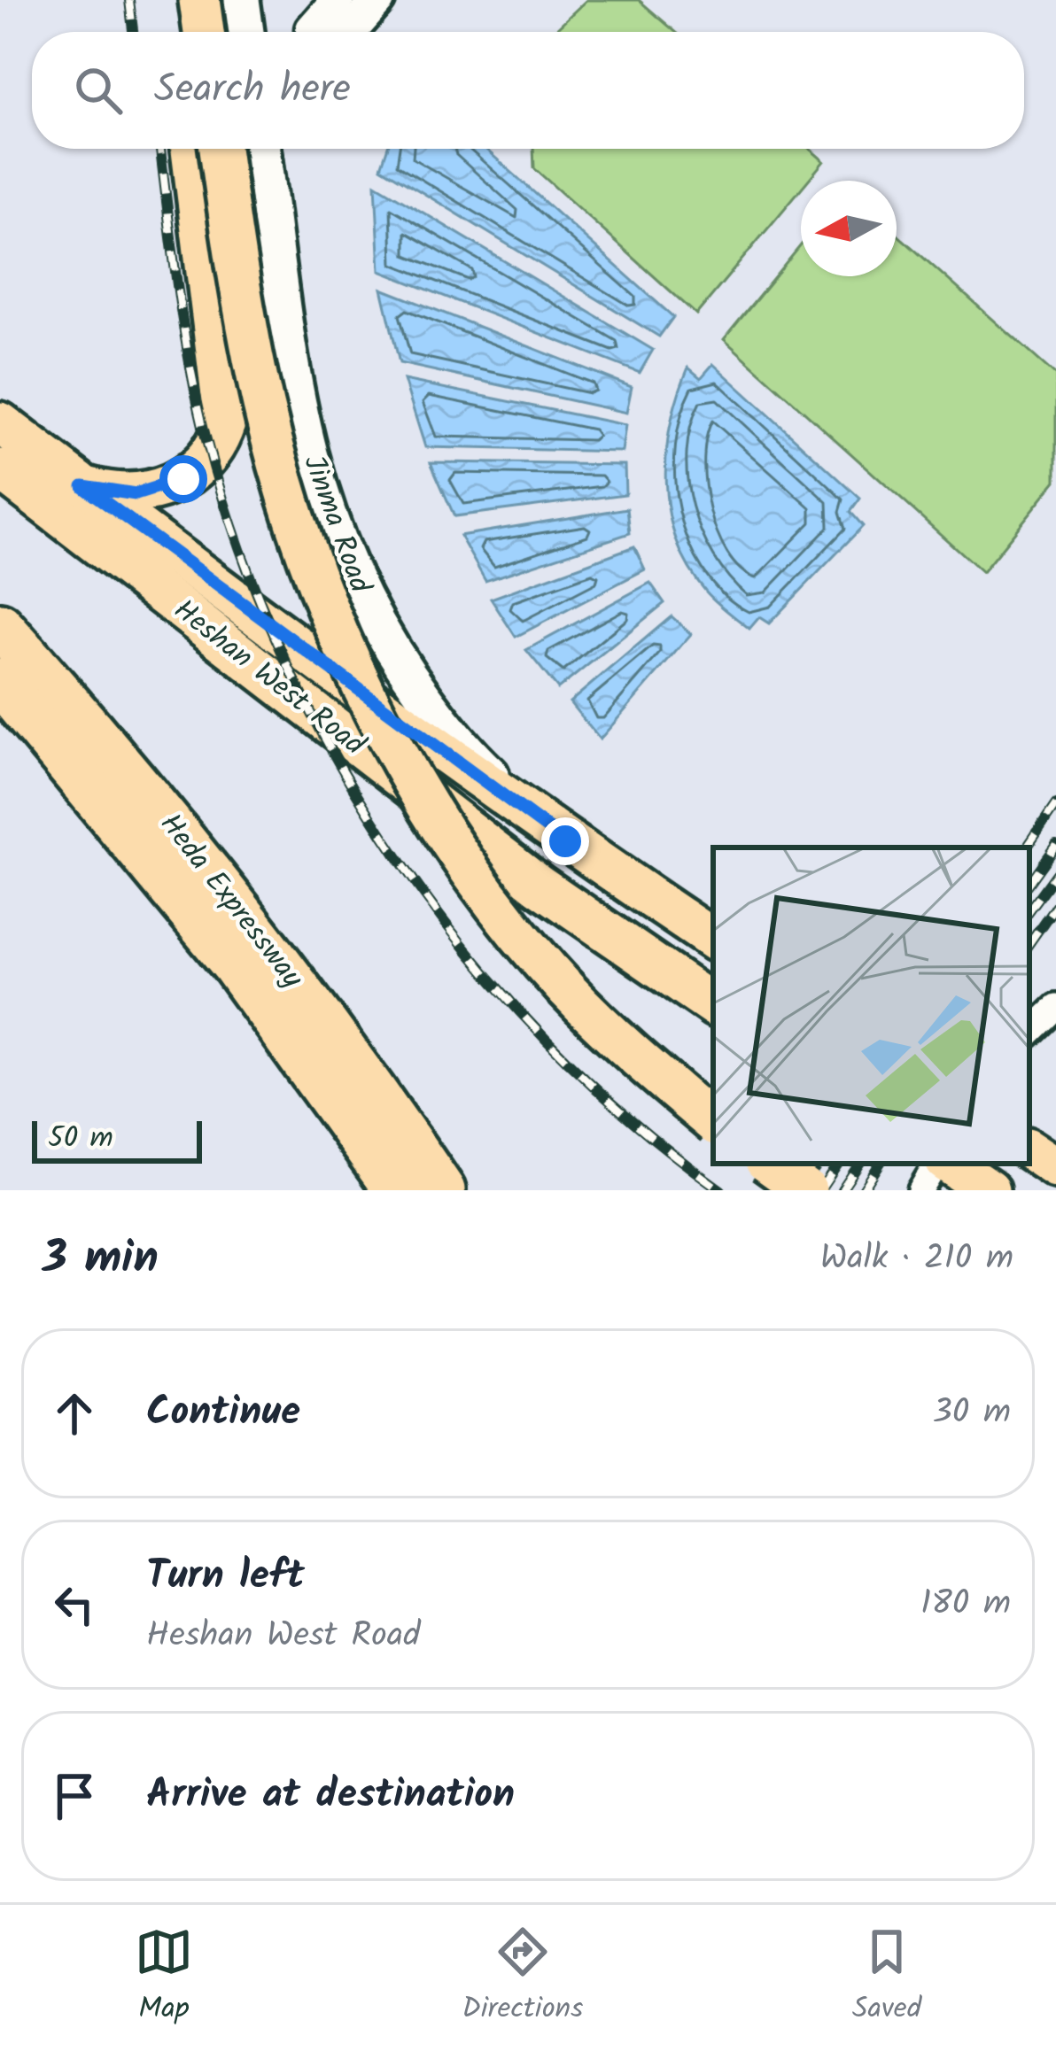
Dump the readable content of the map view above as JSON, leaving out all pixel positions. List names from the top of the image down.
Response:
{
  "streets": {
    "highway": ["Heda Expressway"],
    "main road": ["Jinma Road", "Heshan West Road"]
  },
  "crossings": [
    ["Jinma Road", "Heshan West Road"]
  ],
  "scale_bar": "50 m",
  "north": "left",
  "page": {
    "search": "Search here",
    "scale": "50 m",
    "heading": ["3 min", "Walk · 210 m"],
    "list": [
      ["Continue", "30 m"],
      ["Turn left", "Heshan West Road", "180 m"],
      "Arrive at destination"
    ],
    "nav": ["Map", "Directions", "Saved"]
  }
}
